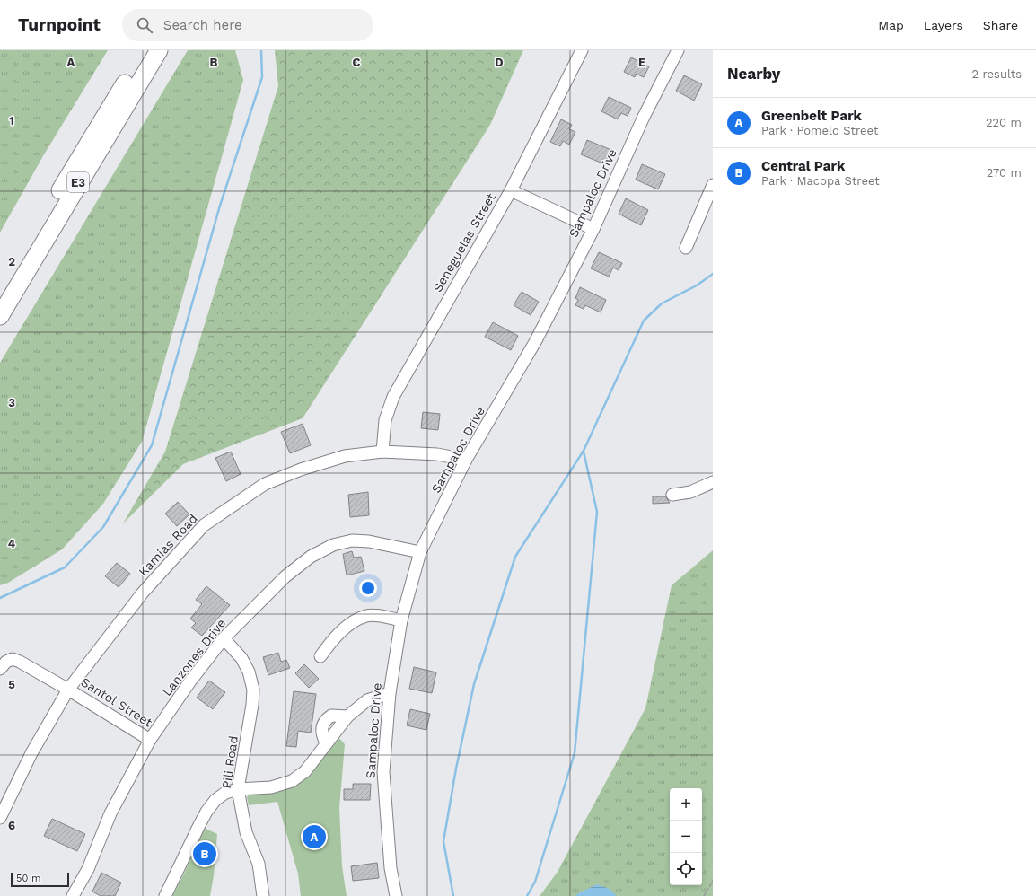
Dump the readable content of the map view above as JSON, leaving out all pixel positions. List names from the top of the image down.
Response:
{
  "streets": {
    "highway": ["E3"],
    "street": [
      "Sampaloc Drive",
      "Seneguelas Street",
      "Kamias Road",
      "Lanzones Drive",
      "Santol Street",
      "Pili Road"
    ]
  },
  "crossings": [
    ["Sampaloc Drive", "Kamias Road"],
    ["Sampaloc Drive", "Lanzones Drive"],
    ["Seneguelas Street", "Kamias Road"],
    ["Kamias Road", "Santol Street"],
    ["Lanzones Drive", "Santol Street"],
    ["Lanzones Drive", "Pili Road"]
  ],
  "scale_bar": "50 m",
  "page": {
    "header": "Turnpoint",
    "search": "Search here",
    "nav": ["Map", "Layers", "Share"],
    "heading": ["Nearby", "2 results"],
    "list": [
      {
        "mark": "A",
        "name": "Greenbelt Park",
        "note": "Park · Pomelo Street",
        "value": "220 m"
      },
      {
        "mark": "B",
        "name": "Central Park",
        "note": "Park · Macopa Street",
        "value": "270 m"
      }
    ],
    "map_buttons": ["+", "−"],
    "pins": ["A", "B"],
    "scale": "50 m"
  },
  "grid": {
    "columns": [
      "A",
      "B",
      "C",
      "D",
      "E"
    ],
    "rows": [
      "1",
      "2",
      "3",
      "4",
      "5",
      "6"
    ]
  }
}
